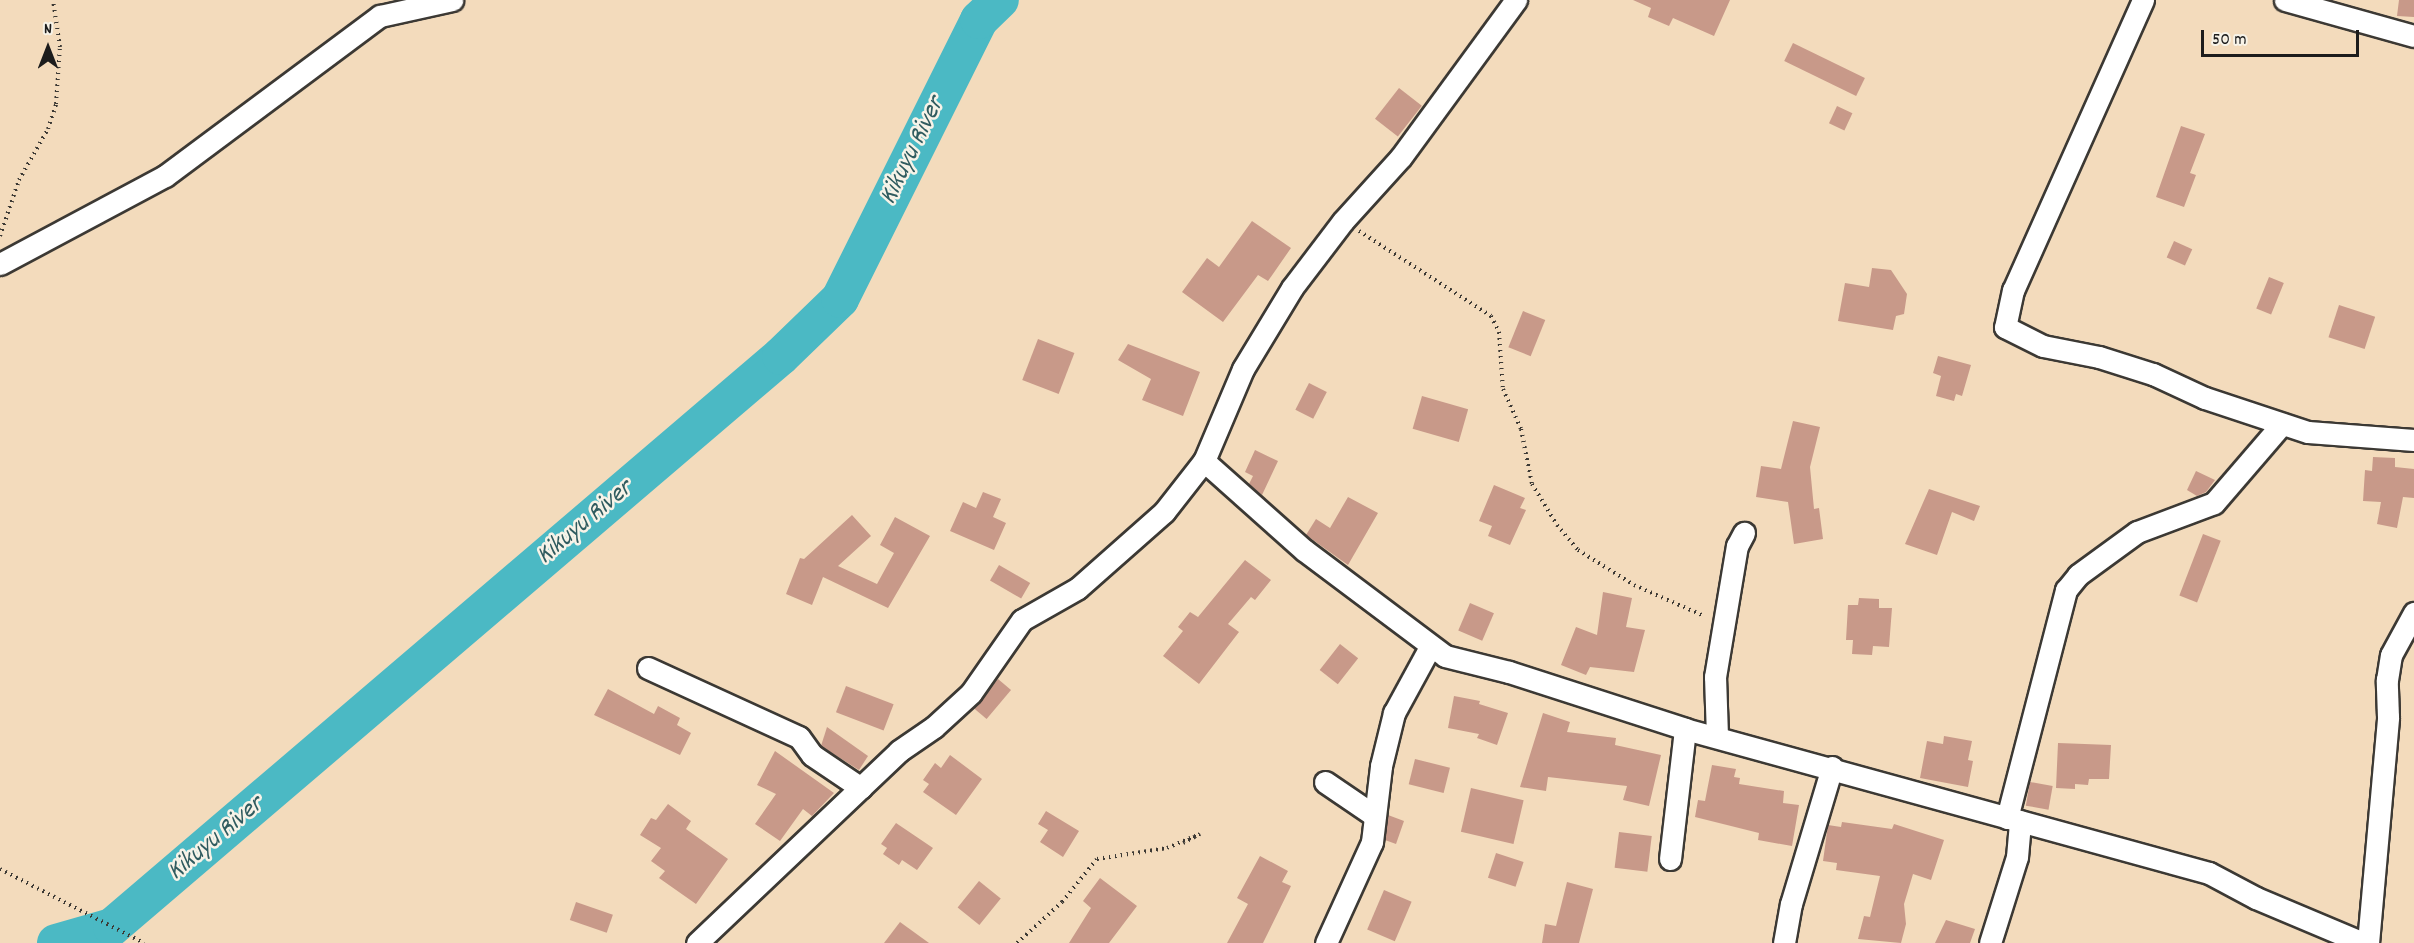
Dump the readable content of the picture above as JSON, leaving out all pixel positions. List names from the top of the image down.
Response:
{
  "water": ["Kikuyu River"],
  "scale_bar": "50 m",
  "north": "top"
}
